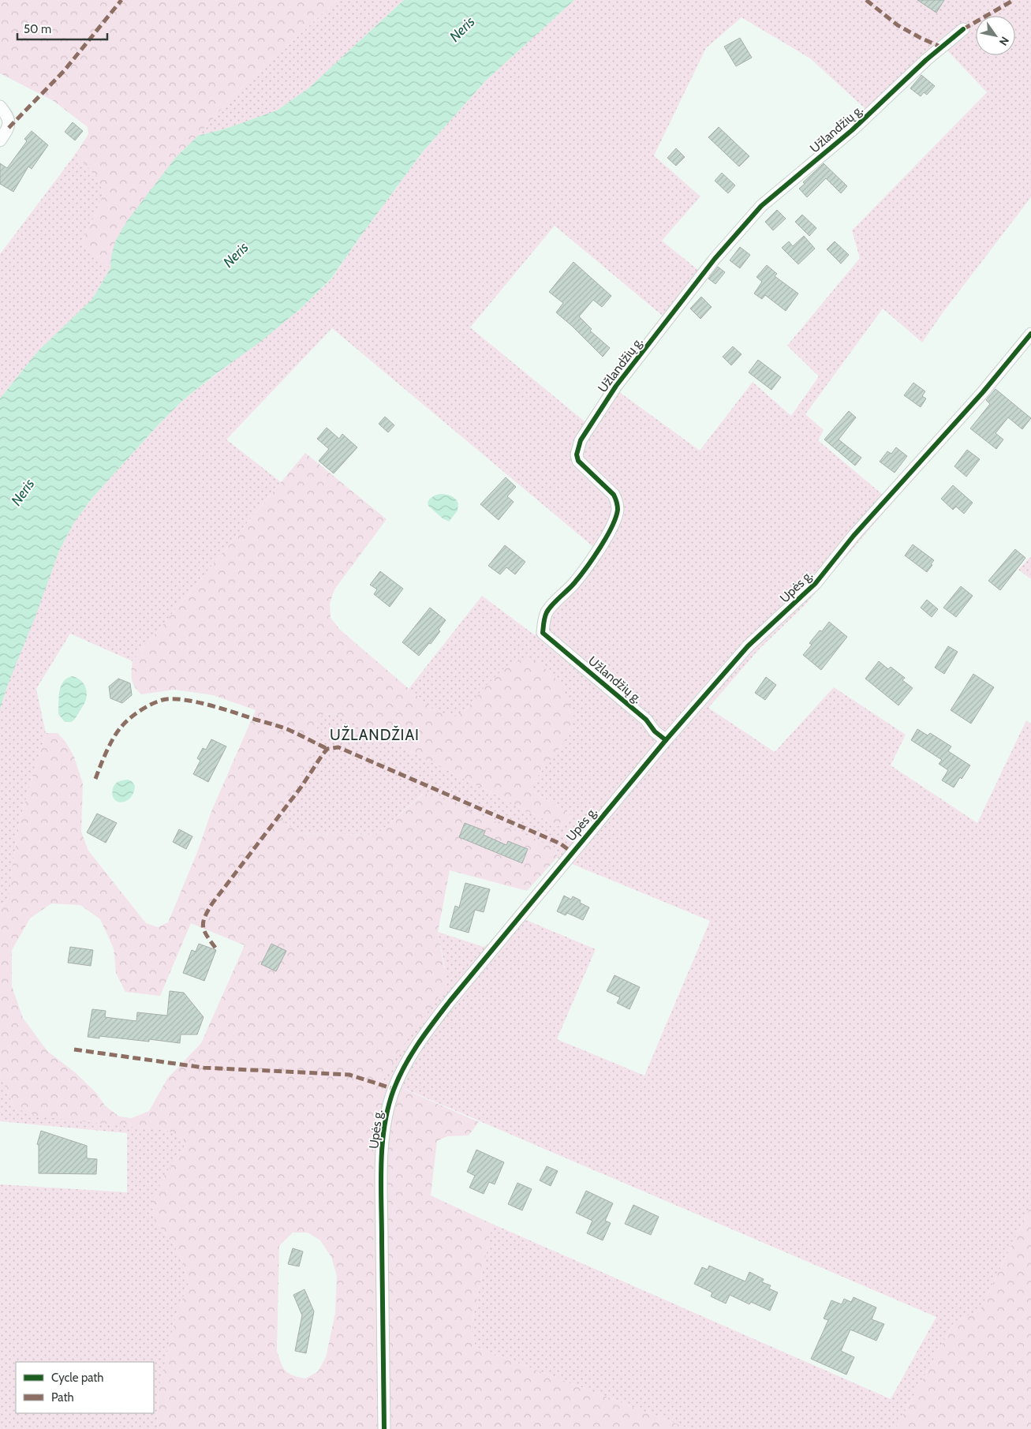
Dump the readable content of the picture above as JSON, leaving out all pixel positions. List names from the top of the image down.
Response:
{
  "streets": {
    "street": ["Užlandžių g.", "Upės g."]
  },
  "crossings": [
    ["Užlandžių g.", "Upės g."]
  ],
  "districts": ["UŽLANDŽIAI"],
  "water": ["Neris"],
  "legend": ["Cycle path", "Path"],
  "scale_bar": "50 m",
  "north": "bottom right"
}
